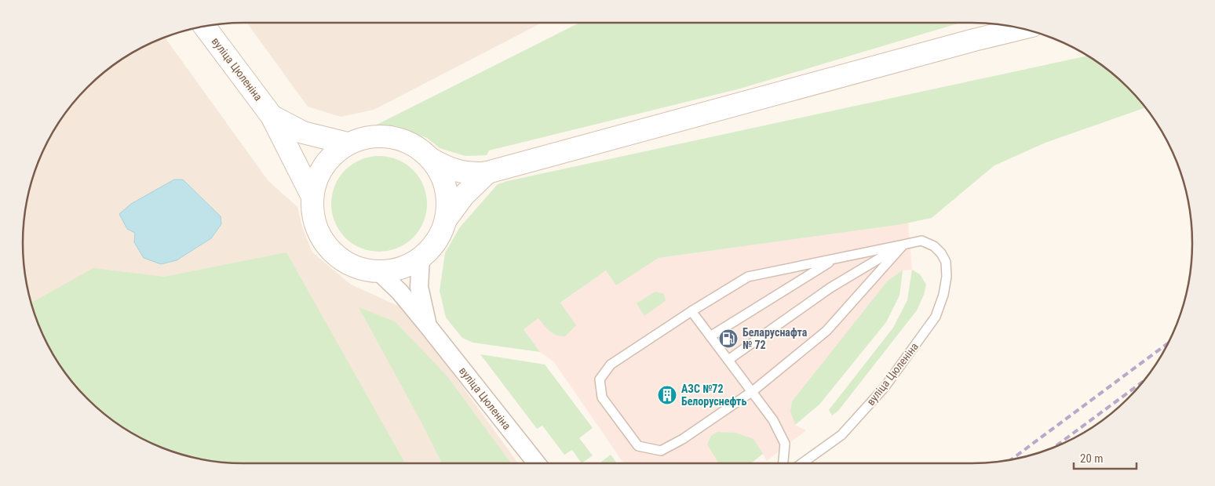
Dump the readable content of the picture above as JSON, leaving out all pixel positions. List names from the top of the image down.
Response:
{
  "streets": {
    "main road": ["вуліца Цюленіна"]
  },
  "places": {
    "fuel station": ["Беларуснафта № 72"],
    "building": ["АЗС №72 Белоруснефть"]
  },
  "scale_bar": "20 m"
}
